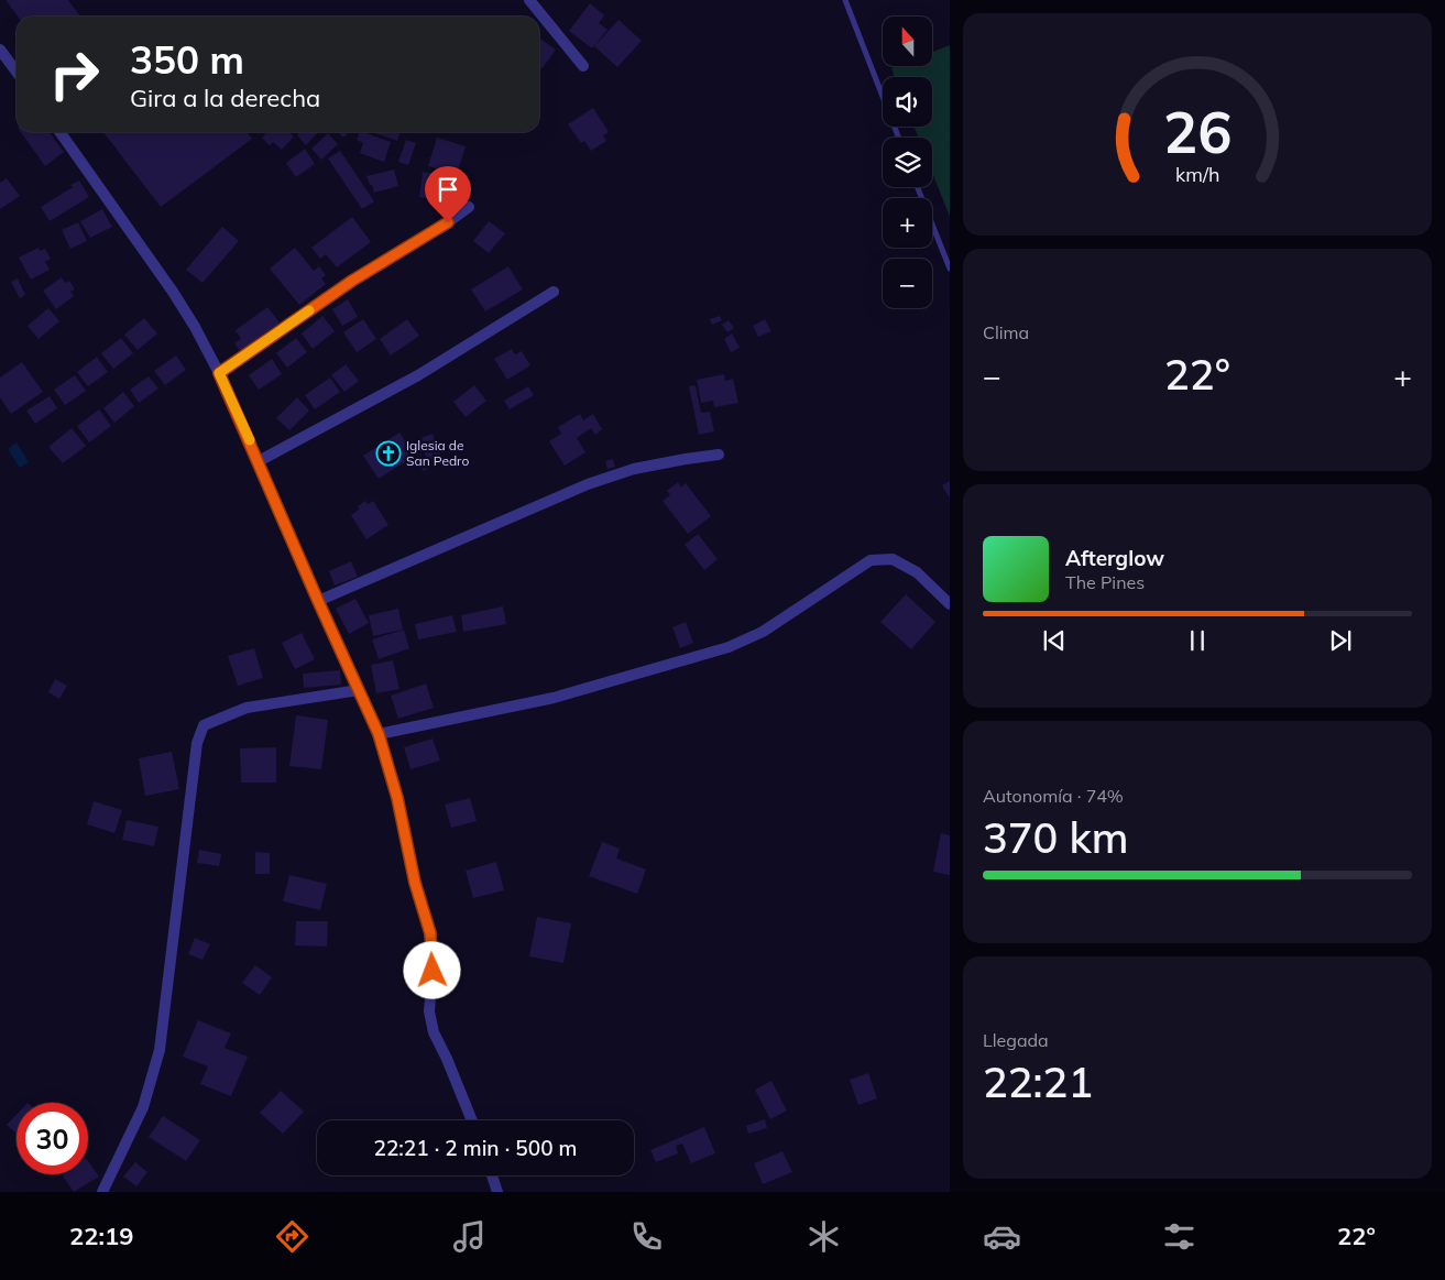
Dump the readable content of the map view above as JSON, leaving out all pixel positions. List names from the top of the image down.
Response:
{
  "places": {
    "church": ["Iglesia de San Pedro"]
  },
  "north": "top",
  "page": {
    "map_buttons": ["+", "−"],
    "turn": ["350 m", "Gira a la derecha"],
    "tile": [
      "Clima",
      ["Autonomía · 74%", "370 km"],
      ["Llegada", "22:21"]
    ],
    "heat": ["−", "22°", "+"],
    "song": ["Afterglow", "The Pines"],
    "limit": "30",
    "trip": "22:21 · 2 min · 500 m",
    "tabs": ["22:19", "22°"],
    "gauge": ["26", "km/h"]
  }
}
